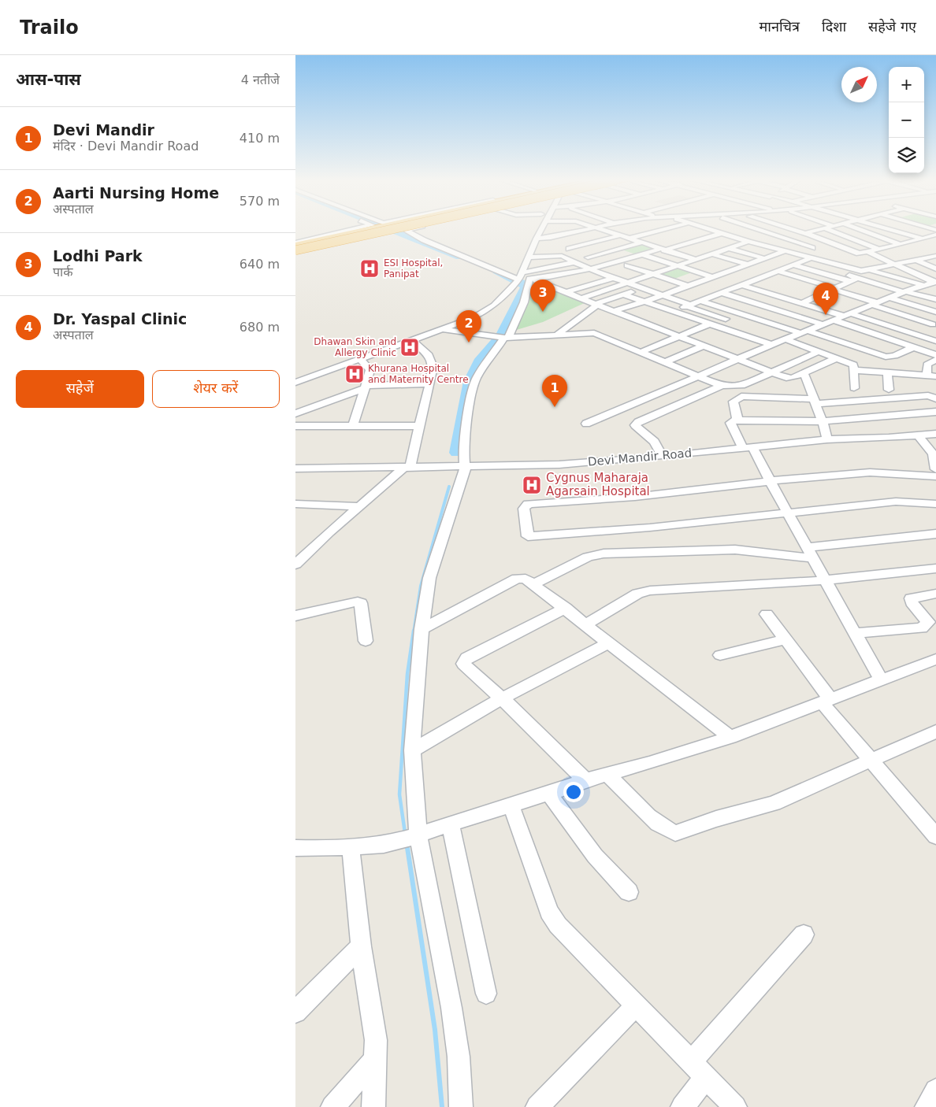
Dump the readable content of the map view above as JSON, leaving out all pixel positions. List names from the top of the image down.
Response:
{
  "streets": {
    "street": ["Devi Mandir Road"]
  },
  "places": {
    "hospital": [
      "ESI Hospital, Panipat",
      "Dhawan Skin and Allergy Clinic",
      "Khurana Hospital and Maternity Centre",
      "Cygnus Maharaja Agarsain Hospital"
    ]
  },
  "north": "top right",
  "page": {
    "header": "Trailo",
    "nav": ["मानचित्र", "दिशा", "सहेजे गए"],
    "heading": ["आस-पास", "4 नतीजे"],
    "map_buttons": ["+", "−"],
    "list": [
      {
        "mark": "1",
        "name": "Devi Mandir",
        "note": "मंदिर · Devi Mandir Road",
        "value": "410 m"
      },
      {
        "mark": "2",
        "name": "Aarti Nursing Home",
        "note": "अस्पताल",
        "value": "570 m"
      },
      {
        "mark": "3",
        "name": "Lodhi Park",
        "note": "पार्क",
        "value": "640 m"
      },
      {
        "mark": "4",
        "name": "Dr. Yaspal Clinic",
        "note": "अस्पताल",
        "value": "680 m"
      }
    ],
    "pins": [
      "3",
      "4",
      "2",
      "1"
    ],
    "buttons": ["सहेजें", "शेयर करें"]
  }
}
